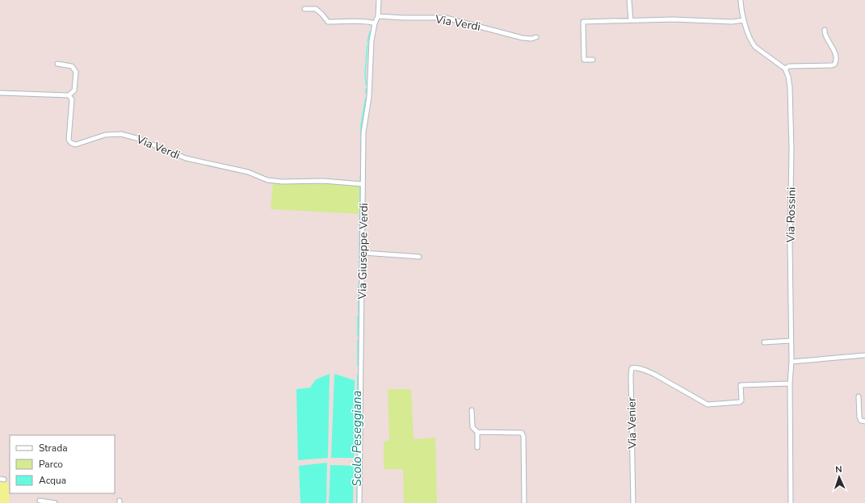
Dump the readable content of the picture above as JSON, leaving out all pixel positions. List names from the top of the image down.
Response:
{
  "streets": {
    "street": [
      "Via Verdi",
      "Via Rossini",
      "Via Giuseppe Verdi",
      "Via Venier"
    ]
  },
  "crossings": [
    ["Via Verdi", "Via Giuseppe Verdi"],
    ["Via Rossini", "Via Venier"]
  ],
  "water": ["Scolo Peseggiana"],
  "legend": ["Strada", "Parco", "Acqua"],
  "north": "top"
}
